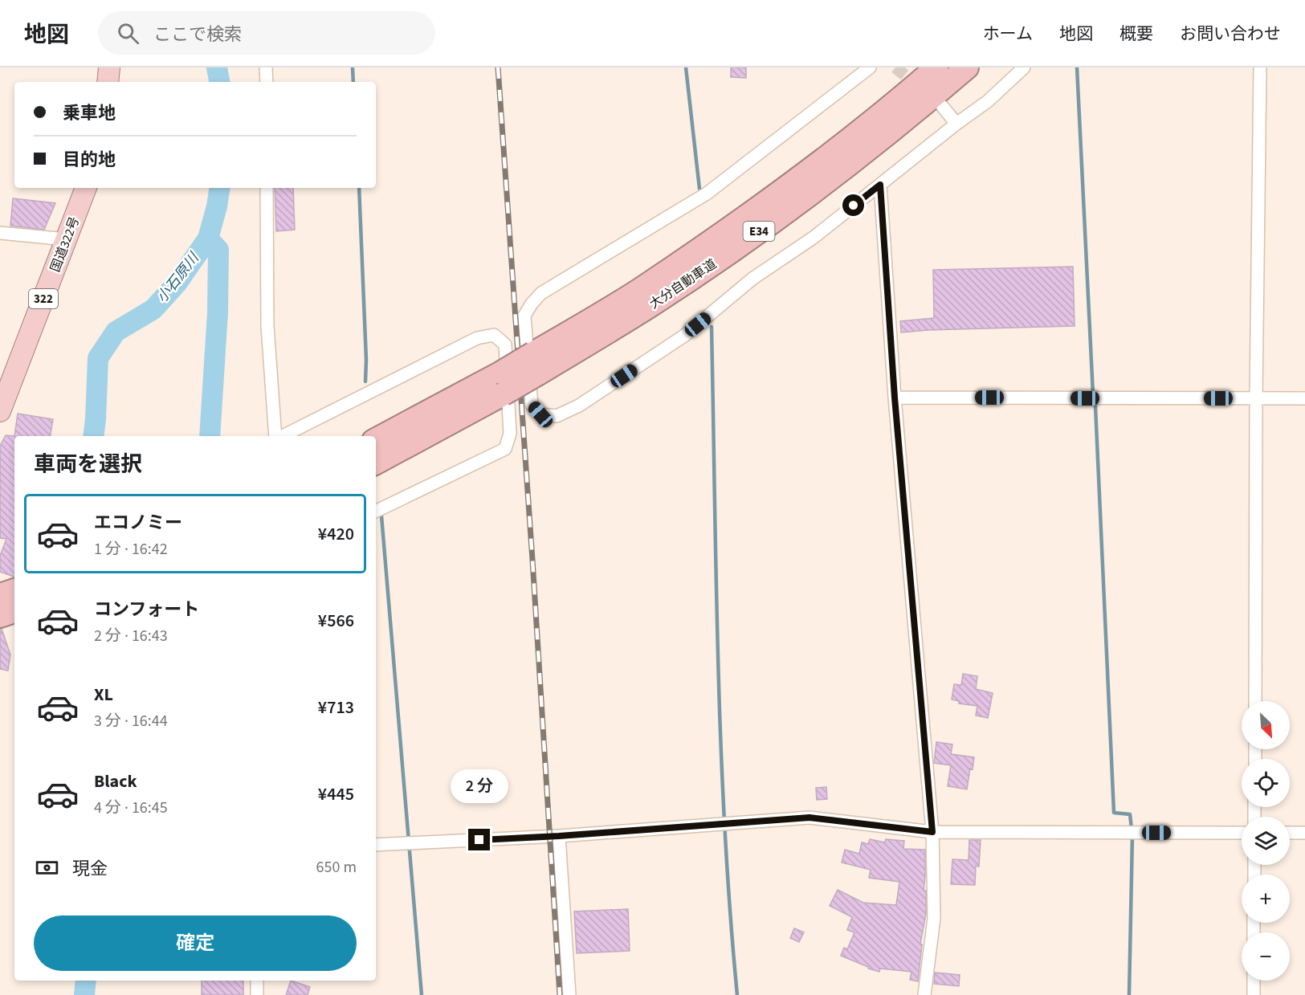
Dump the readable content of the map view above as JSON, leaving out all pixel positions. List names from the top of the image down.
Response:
{
  "streets": {
    "highway": [
      "E34",
      "国道322号",
      "大分自動車道",
      "322"
    ]
  },
  "water": ["小石原川"],
  "north": "bottom right",
  "page": {
    "header": "地図",
    "search": "ここで検索",
    "nav": [
      "ホーム",
      "地図",
      "概要",
      "お問い合わせ"
    ],
    "banner": ["乗車地", "目的地"],
    "heading": "車両を選択",
    "list": [
      {
        "name": "エコノミー",
        "note": "1 分 · 16:42",
        "value": "¥420"
      },
      {
        "name": "コンフォート",
        "note": "2 分 · 16:43",
        "value": "¥566"
      },
      {
        "name": "XL",
        "note": "3 分 · 16:44",
        "value": "¥713"
      },
      {
        "name": "Black",
        "note": "4 分 · 16:45",
        "value": "¥445"
      }
    ],
    "map_buttons": ["+", "−"],
    "bubble": "2 分",
    "pay": ["現金", "650 m"],
    "buttons": "確定"
  }
}
